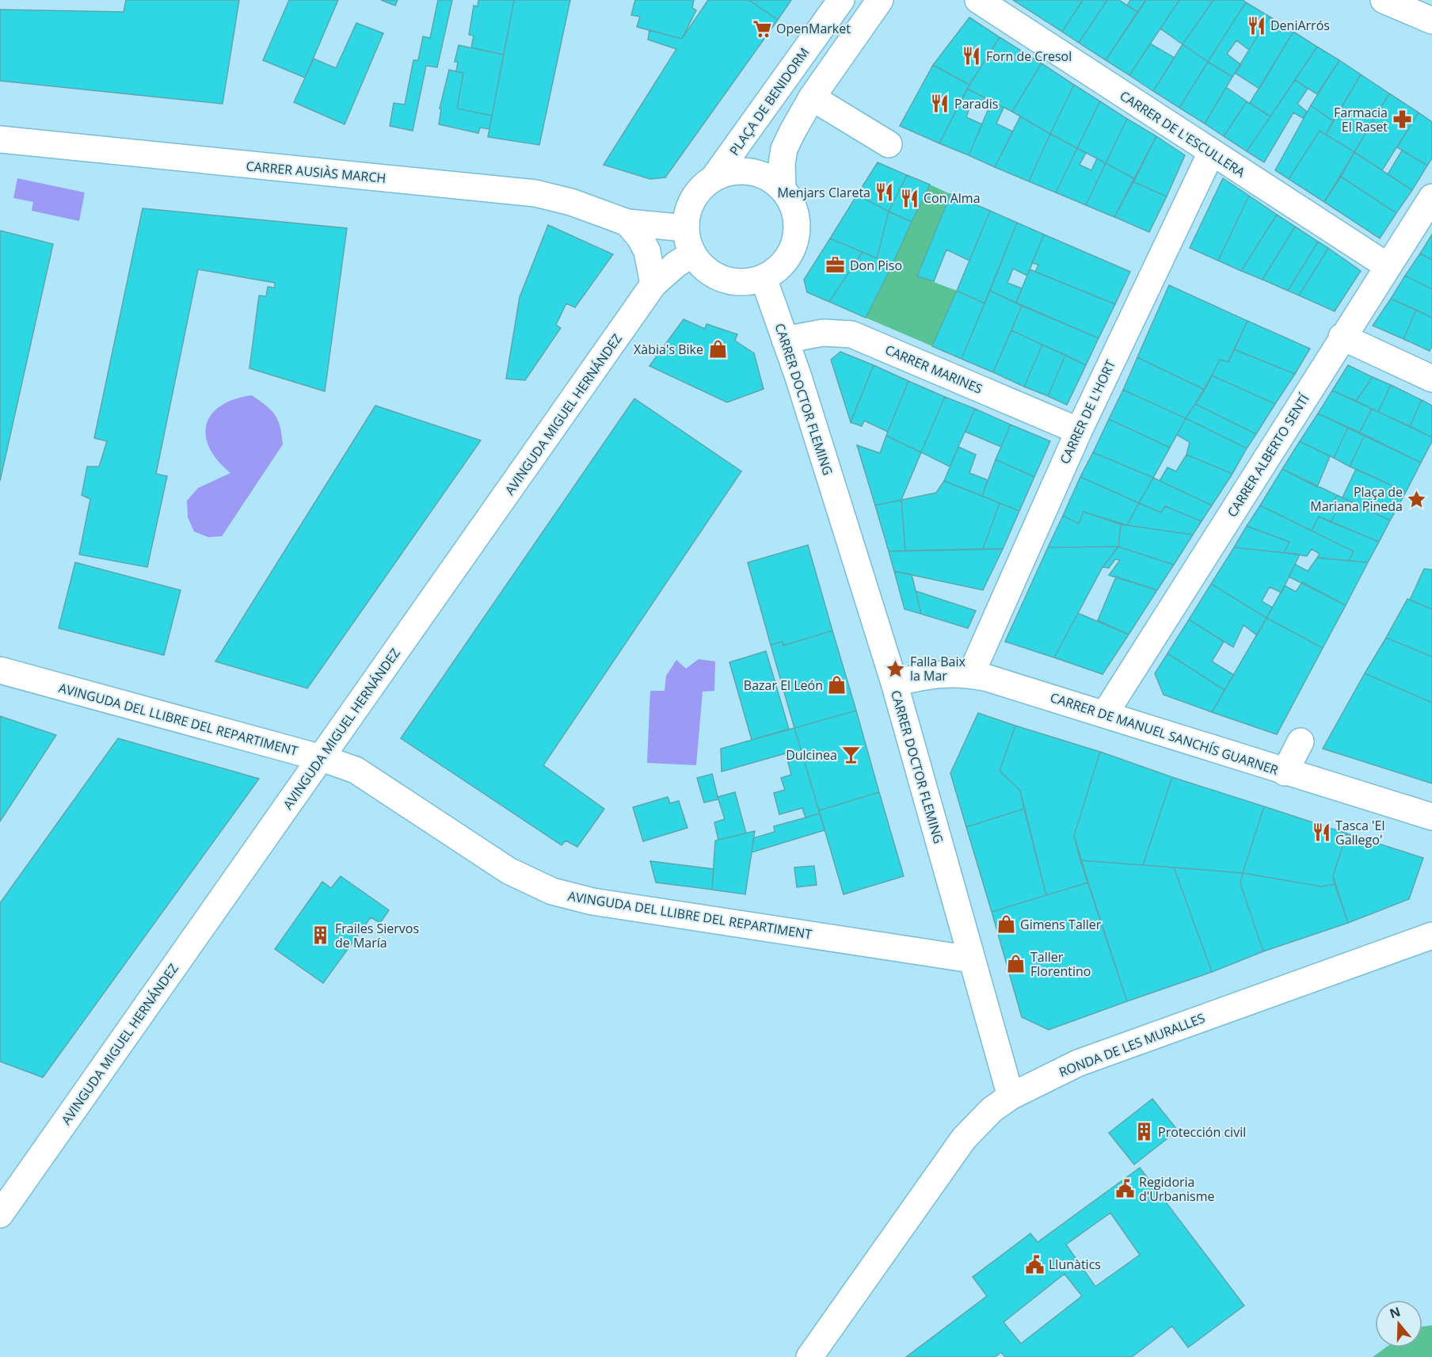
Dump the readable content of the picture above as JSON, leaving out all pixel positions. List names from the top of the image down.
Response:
{
  "streets": {
    "street": [
      "PLAÇA DE BENIDORM",
      "CARRER DE L'ESCULLERA",
      "CARRER AUSIÀS MARCH",
      "CARRER MARINES",
      "CARRER DOCTOR FLEMING",
      "CARRER DE L'HORT",
      "AVINGUDA MIGUEL HERNÁNDEZ",
      "CARRER ALBERTO SENTÍ",
      "AVINGUDA DEL LLIBRE DEL REPARTIMENT",
      "CARRER DE MANUEL SANCHÍS GUARNER",
      "RONDA DE LES MURALLES"
    ]
  },
  "crossings": [
    ["PLAÇA DE BENIDORM", "CARRER AUSIÀS MARCH"],
    ["PLAÇA DE BENIDORM", "CARRER DOCTOR FLEMING"],
    ["PLAÇA DE BENIDORM", "AVINGUDA MIGUEL HERNÁNDEZ"],
    ["CARRER DE L'ESCULLERA", "CARRER DE L'HORT"],
    ["CARRER DE L'ESCULLERA", "CARRER ALBERTO SENTÍ"],
    ["CARRER AUSIÀS MARCH", "CARRER DOCTOR FLEMING"],
    ["CARRER AUSIÀS MARCH", "AVINGUDA MIGUEL HERNÁNDEZ"],
    ["CARRER MARINES", "CARRER DOCTOR FLEMING"],
    ["CARRER MARINES", "CARRER DE L'HORT"],
    ["CARRER DOCTOR FLEMING", "AVINGUDA MIGUEL HERNÁNDEZ"],
    ["CARRER DOCTOR FLEMING", "AVINGUDA DEL LLIBRE DEL REPARTIMENT"],
    ["CARRER DOCTOR FLEMING", "CARRER DE MANUEL SANCHÍS GUARNER"],
    ["CARRER DOCTOR FLEMING", "RONDA DE LES MURALLES"],
    ["CARRER DE L'HORT", "CARRER DE MANUEL SANCHÍS GUARNER"],
    ["AVINGUDA MIGUEL HERNÁNDEZ", "AVINGUDA DEL LLIBRE DEL REPARTIMENT"],
    ["CARRER ALBERTO SENTÍ", "CARRER DE MANUEL SANCHÍS GUARNER"]
  ],
  "places": {
    "restaurant": [
      "DeniArrós",
      "Forn de Cresol",
      "Paradis",
      "Menjars Clareta",
      "Con Alma",
      "Tasca 'El Gallego'"
    ],
    "supermarket": ["OpenMarket"],
    "pharmacy": ["Farmacia El Raset"],
    "office": ["Don Piso"],
    "shop": [
      "Xàbia's Bike",
      "Bazar El León",
      "Gimens Taller",
      "Taller Florentino"
    ],
    "place": ["Plaça de Mariana Pineda", "Falla Baix la Mar"],
    "bar": ["Dulcinea"],
    "building": ["Frailes Siervos de María", "Protección civil"],
    "public building": ["Regidoria d'Urbanisme", "Llunàtics"]
  },
  "north": "top"
}
